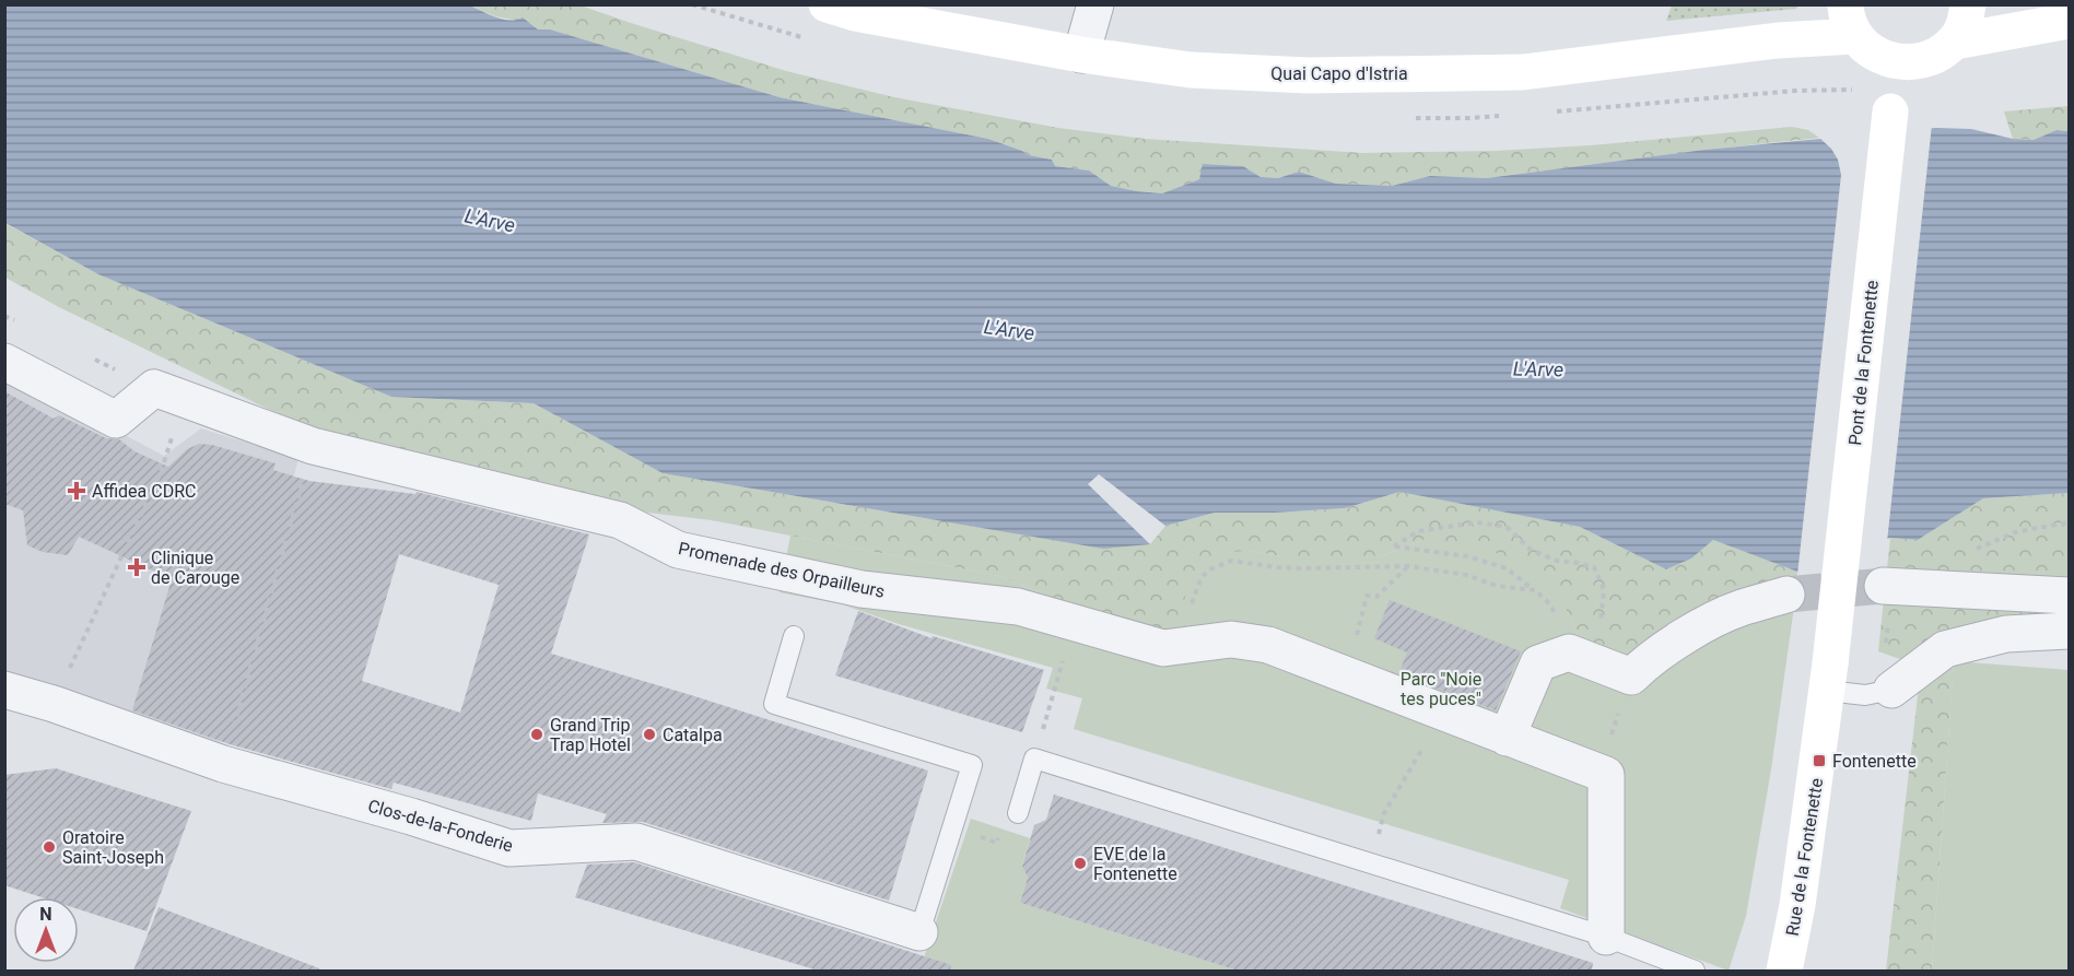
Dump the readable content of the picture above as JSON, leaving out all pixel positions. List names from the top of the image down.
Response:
{
  "streets": {
    "main road": ["Quai Capo d'Istria", "Pont de la Fontenette", "Rue de la Fontenette"],
    "street": ["Promenade des Orpailleurs", "Clos-de-la-Fonderie"]
  },
  "crossings": [
    ["Pont de la Fontenette", "Rue de la Fontenette"]
  ],
  "water": ["L'Arve"],
  "parks": ["Parc \"Noie tes puces\""],
  "places": {
    "health": ["Affidea CDRC", "Clinique de Carouge"],
    "other": [
      "Grand Trip Trap Hotel",
      "Catalpa",
      "Oratoire Saint-Joseph",
      "EVE de la Fontenette"
    ],
    "transit": ["Fontenette"]
  },
  "north": "top"
}
